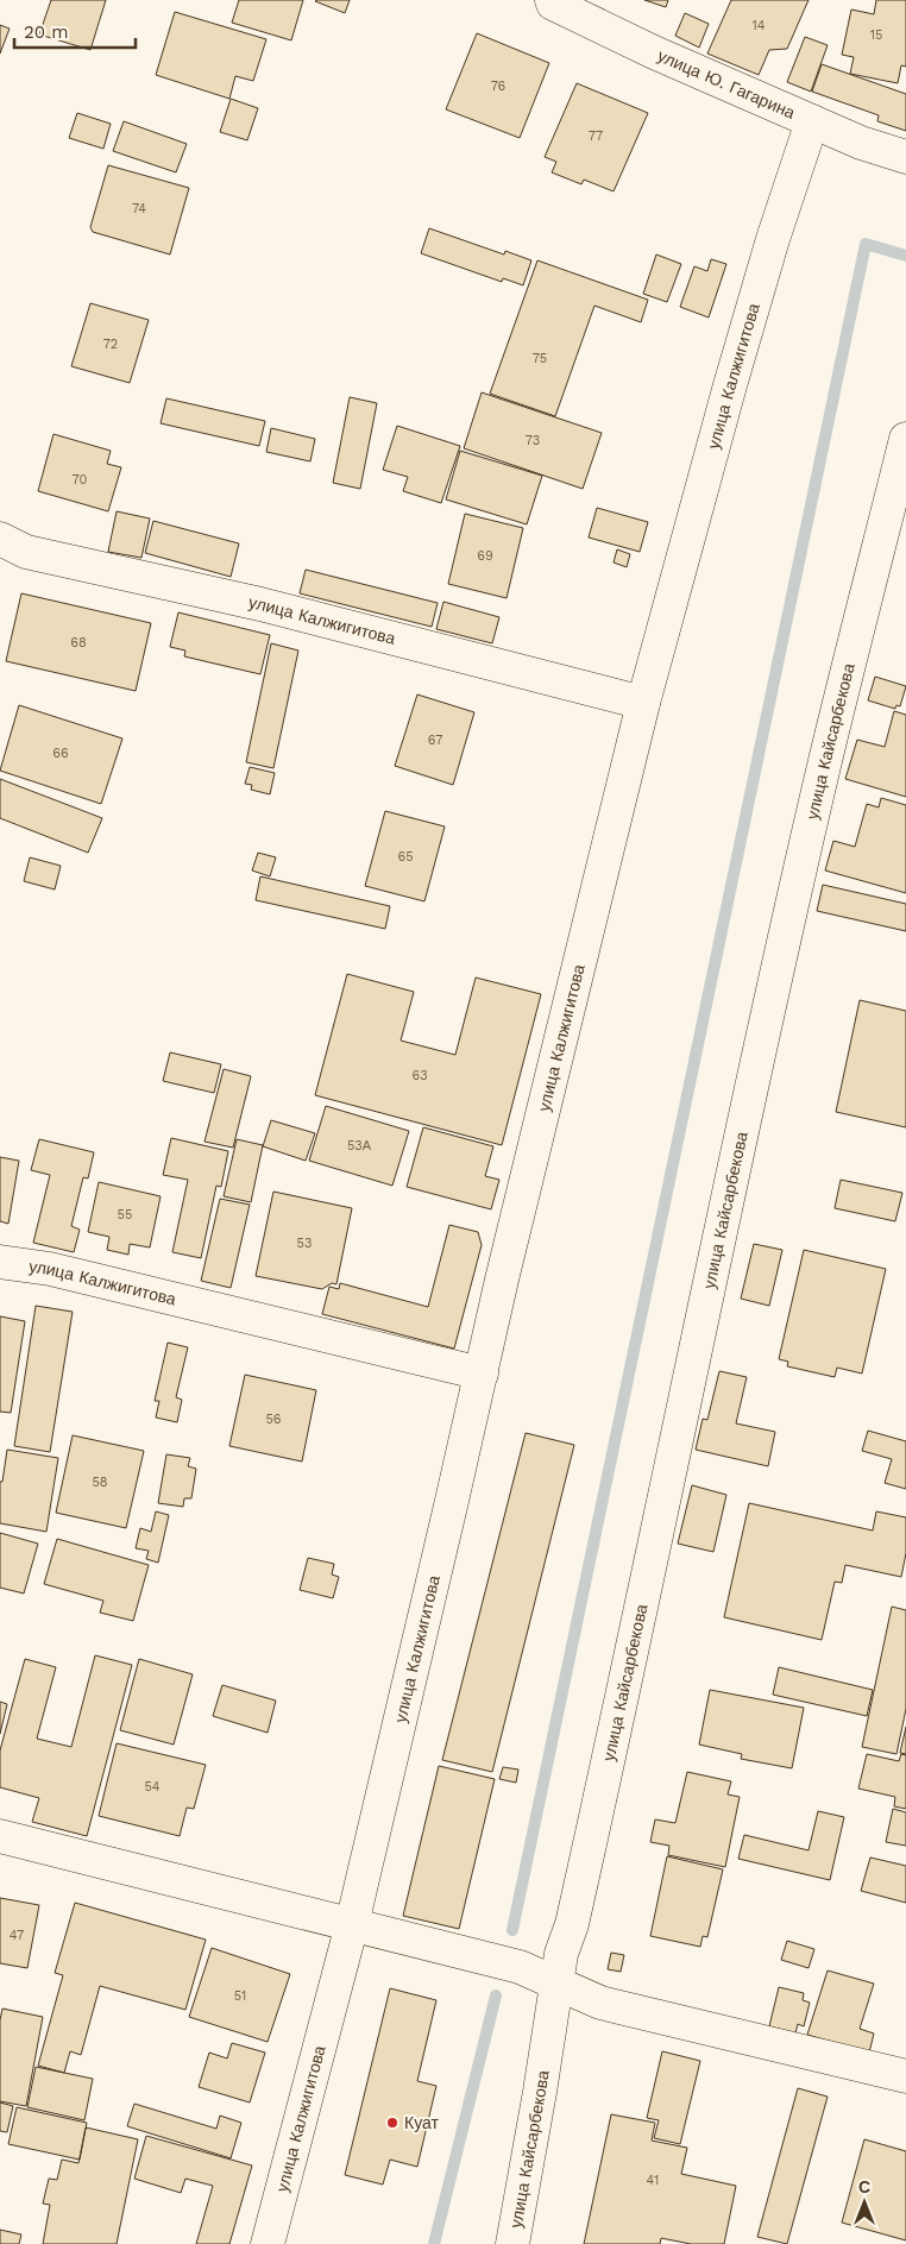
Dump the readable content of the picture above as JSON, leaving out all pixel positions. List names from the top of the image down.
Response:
{
  "streets": {
    "street": ["улица Ю. Гагарина", "улица Калжигитова", "улица Кайсарбекова"]
  },
  "crossings": [
    ["улица Ю. Гагарина", "улица Калжигитова"]
  ],
  "places": ["Куат"],
  "house_numbers": [
    "14",
    "15",
    "76",
    "77",
    "74",
    "72",
    "75",
    "73",
    "70",
    "69",
    "68",
    "67",
    "66",
    "65",
    "63",
    "53А",
    "55",
    "53",
    "56",
    "58",
    "54",
    "47",
    "51",
    "41"
  ],
  "scale_bar": "20 m",
  "north": "top"
}
